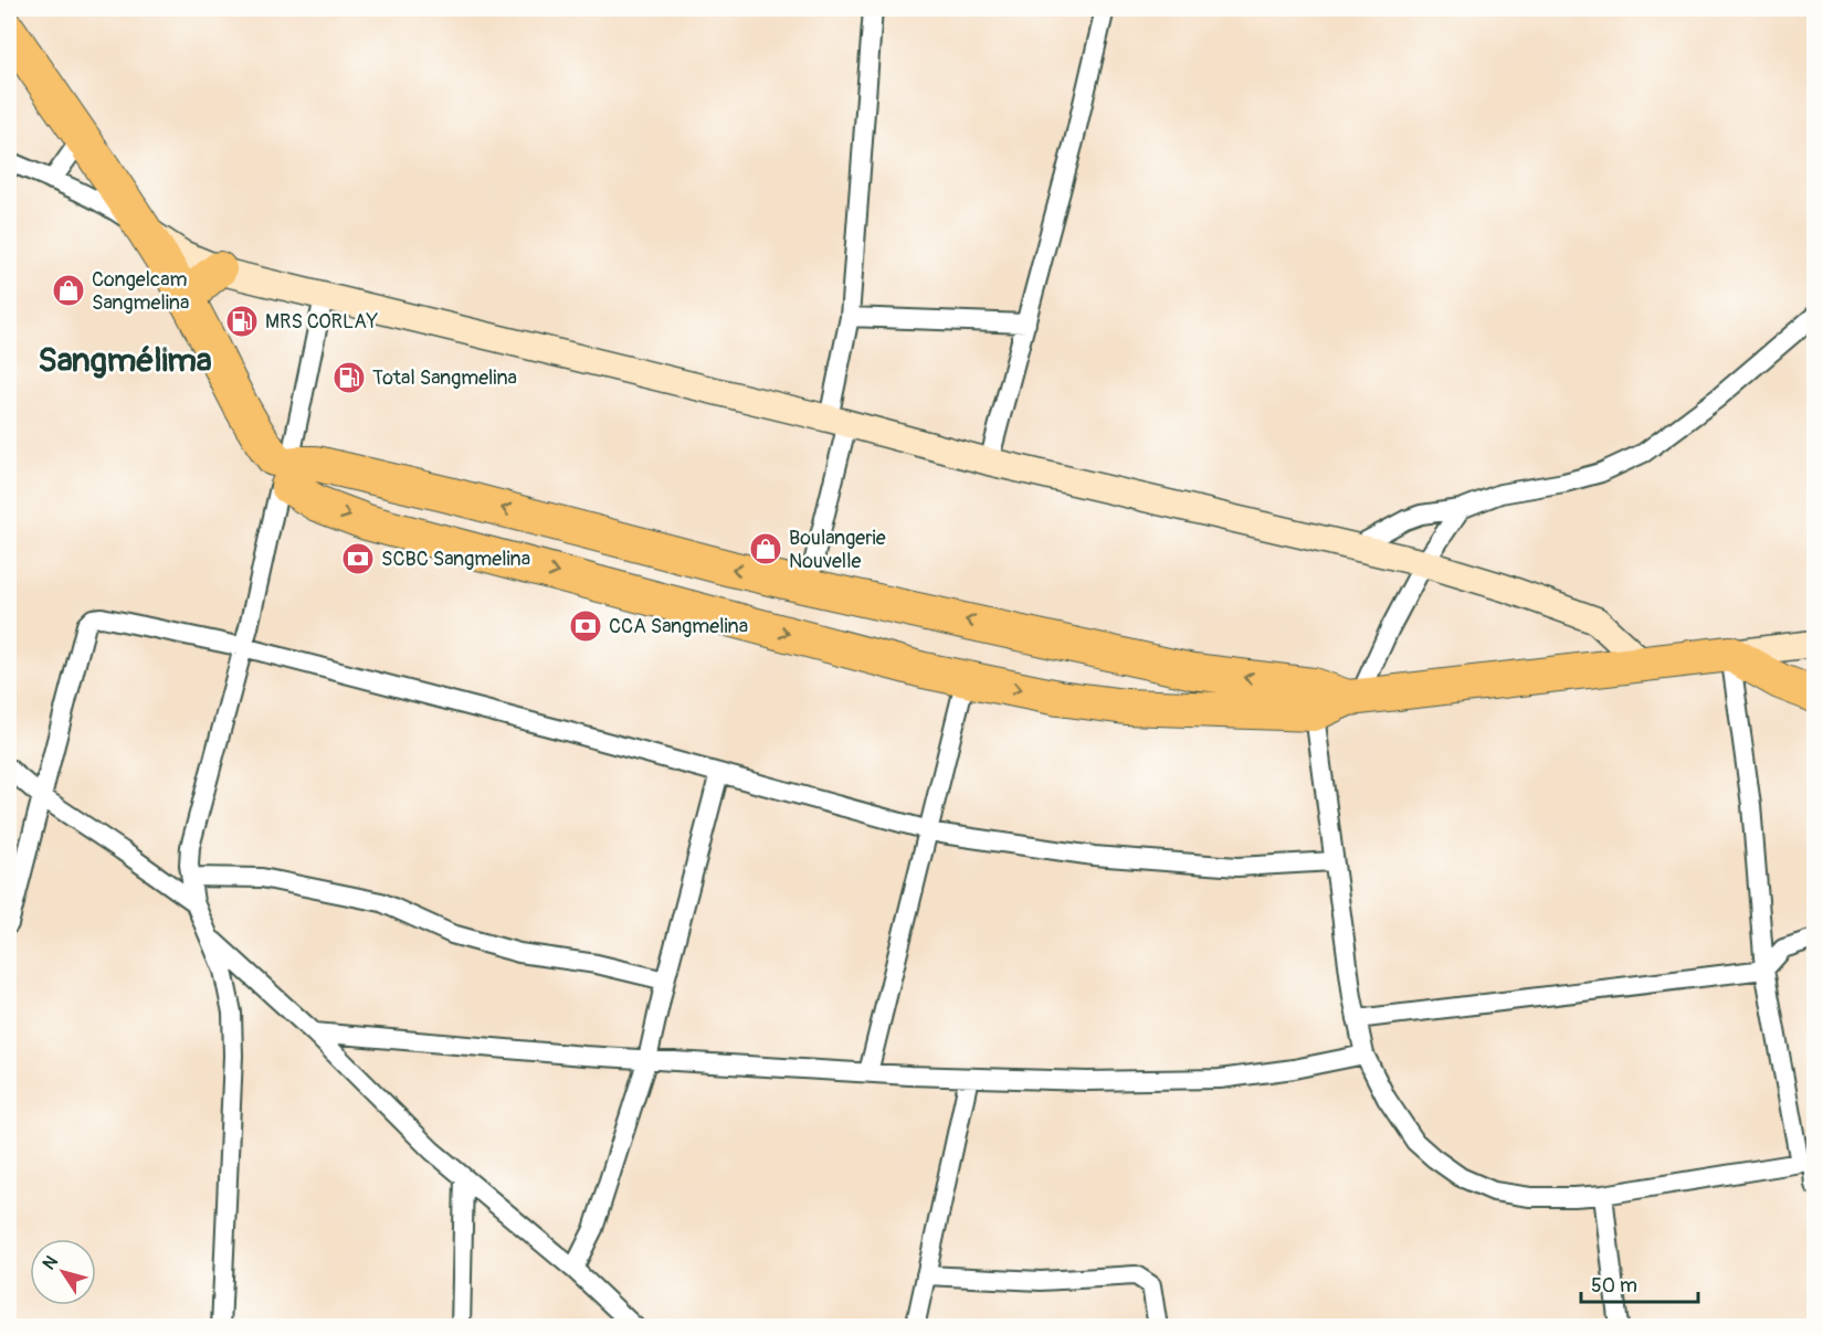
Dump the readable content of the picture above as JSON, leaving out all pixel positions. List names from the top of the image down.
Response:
{
  "districts": ["Sangmélima"],
  "places": {
    "shop": ["Congelcam Sangmelina", "Boulangerie Nouvelle"],
    "fuel station": ["MRS CORLAY", "Total Sangmelina"],
    "bank": ["SCBC Sangmelina", "CCA Sangmelina"]
  },
  "scale_bar": "50 m",
  "north": "top left"
}
